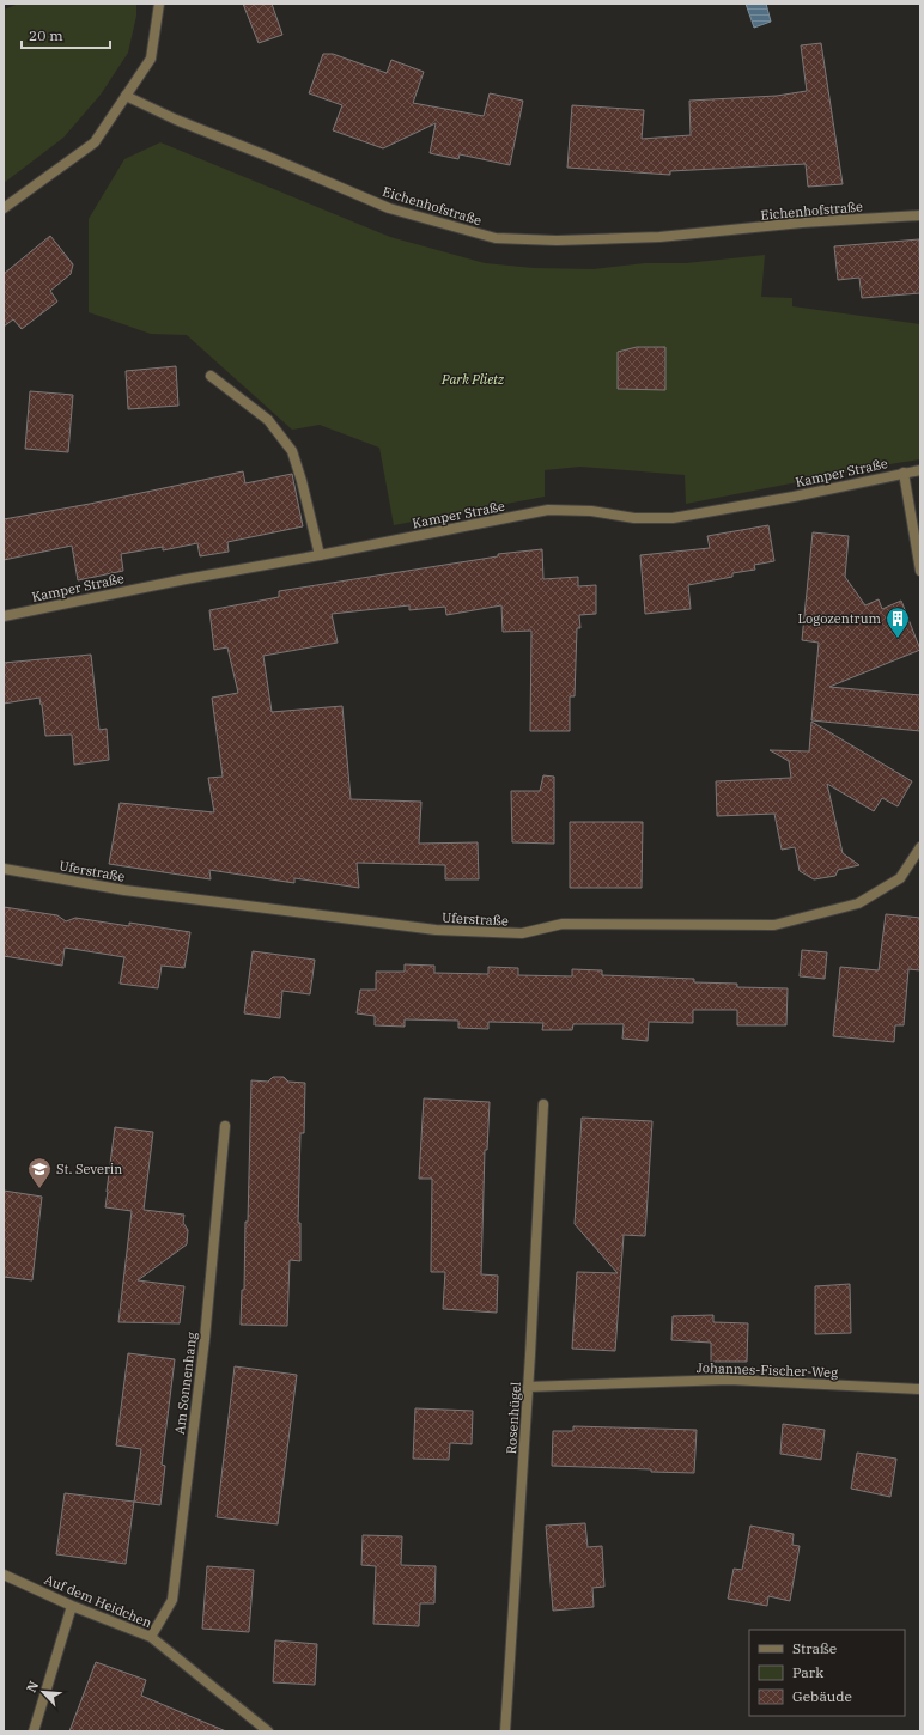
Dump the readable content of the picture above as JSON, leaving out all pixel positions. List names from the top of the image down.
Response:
{
  "streets": {
    "street": [
      "Eichenhofstraße",
      "Kamper Straße",
      "Uferstraße",
      "Johannes-Fischer-Weg",
      "Am Sonnenhang",
      "Rosenhügel",
      "Auf dem Heidchen"
    ]
  },
  "crossings": [
    ["Johannes-Fischer-Weg", "Rosenhügel"],
    ["Am Sonnenhang", "Auf dem Heidchen"]
  ],
  "parks": ["Park Plietz"],
  "places": {
    "building": ["Logozentrum"],
    "school or university": ["St. Severin"]
  },
  "legend": ["Straße", "Park", "Gebäude"],
  "scale_bar": "20 m",
  "north": "top left"
}
